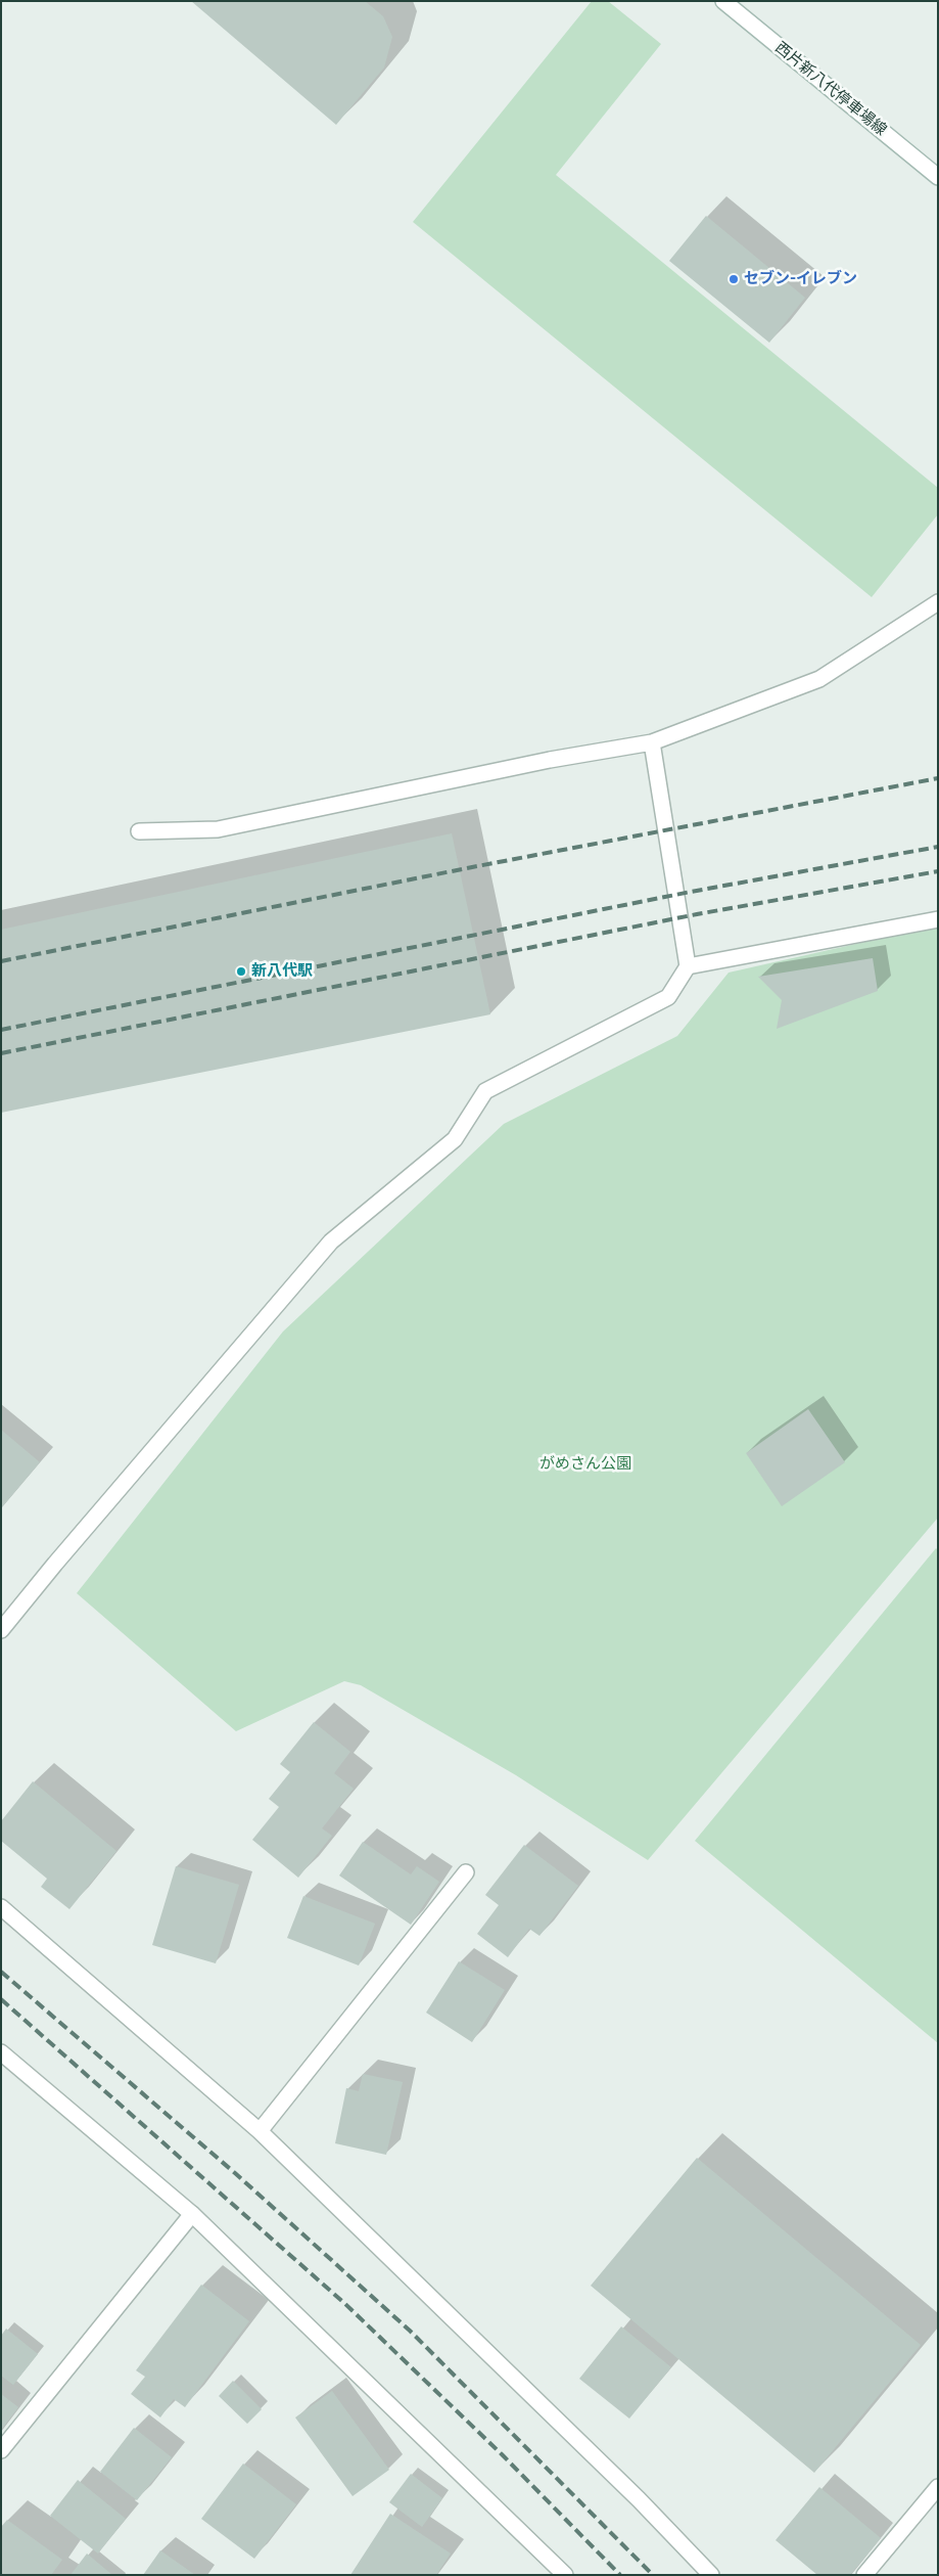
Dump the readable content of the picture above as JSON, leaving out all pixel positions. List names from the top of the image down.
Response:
{
  "streets": {
    "street": ["西片新八代停車場線"]
  },
  "parks": ["がめさん公園"],
  "places": ["セブン-イレブン", "新八代駅"]
}
